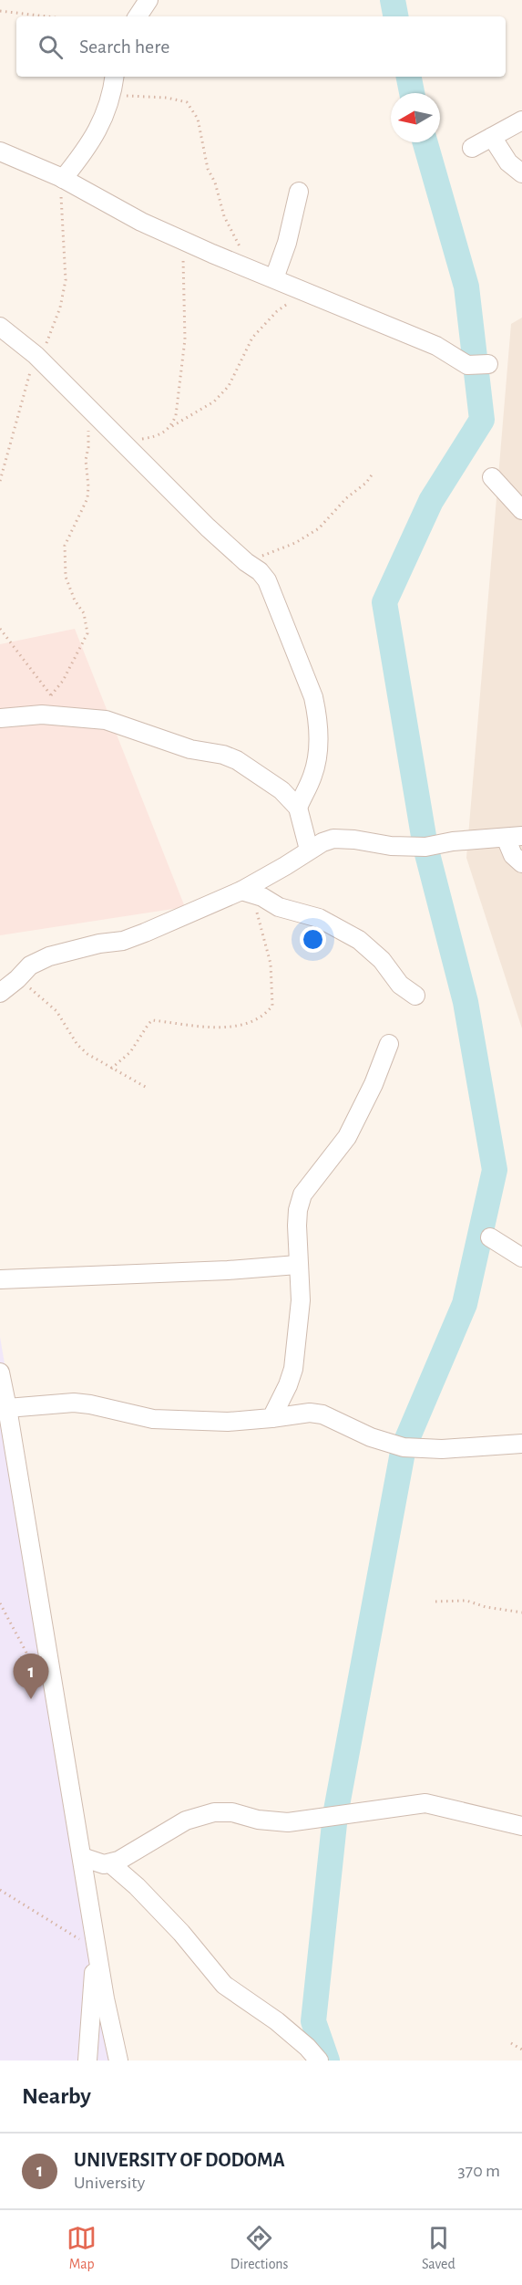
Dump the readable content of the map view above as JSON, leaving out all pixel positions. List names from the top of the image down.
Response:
{
  "north": "left",
  "page": {
    "search": "Search here",
    "pins": "1",
    "heading": "Nearby",
    "list": [
      {
        "mark": "1",
        "name": "UNIVERSITY OF DODOMA",
        "note": "University",
        "value": "370 m"
      }
    ],
    "nav": ["Map", "Directions", "Saved"]
  }
}
